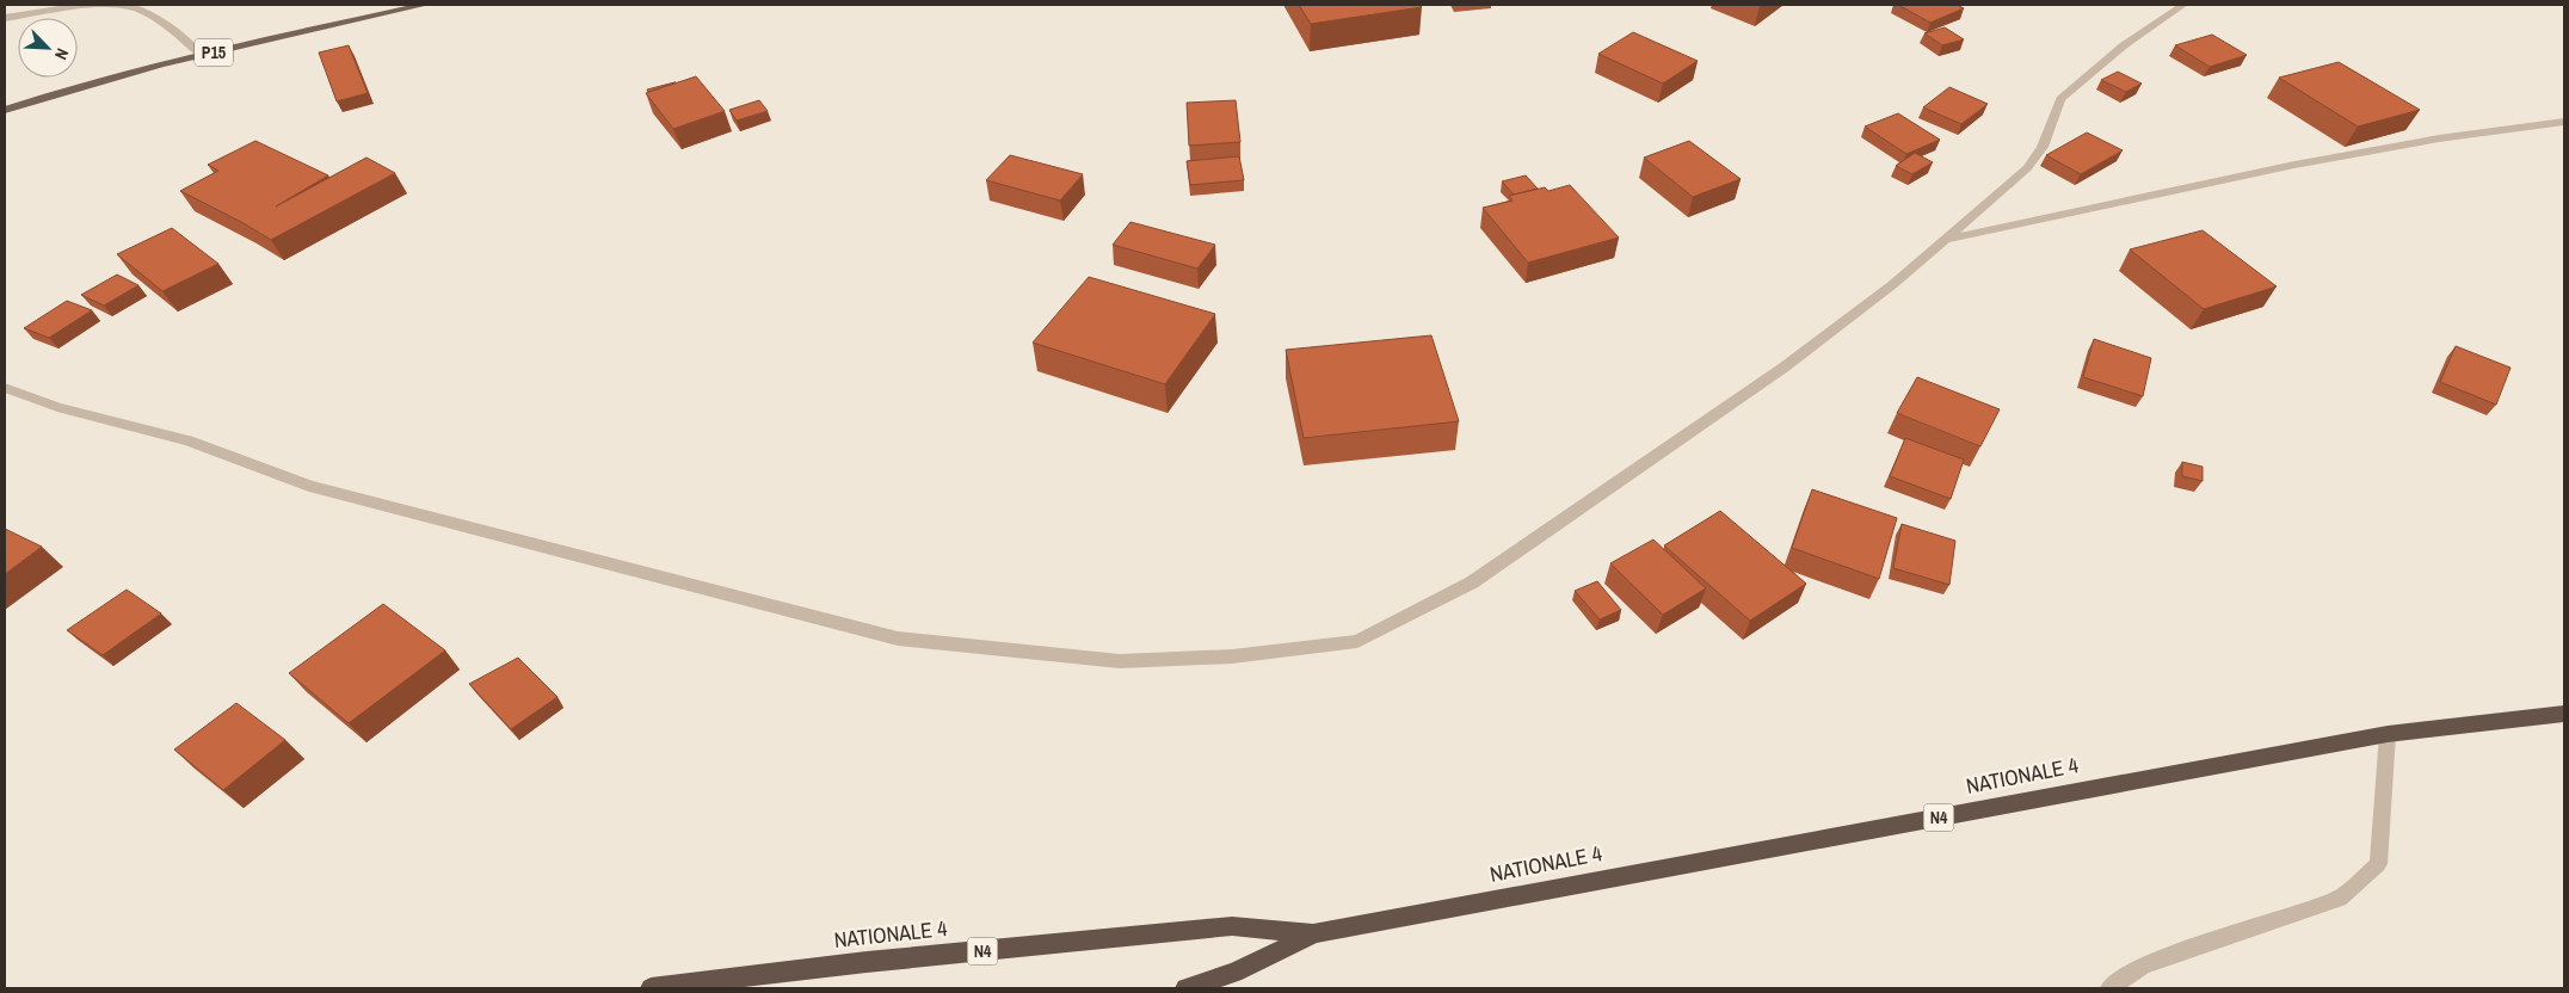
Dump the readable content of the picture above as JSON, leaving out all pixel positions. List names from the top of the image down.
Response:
{
  "streets": {
    "highway": ["NATIONALE 4", "N4"],
    "main road": ["P15"]
  },
  "north": "bottom right"
}
